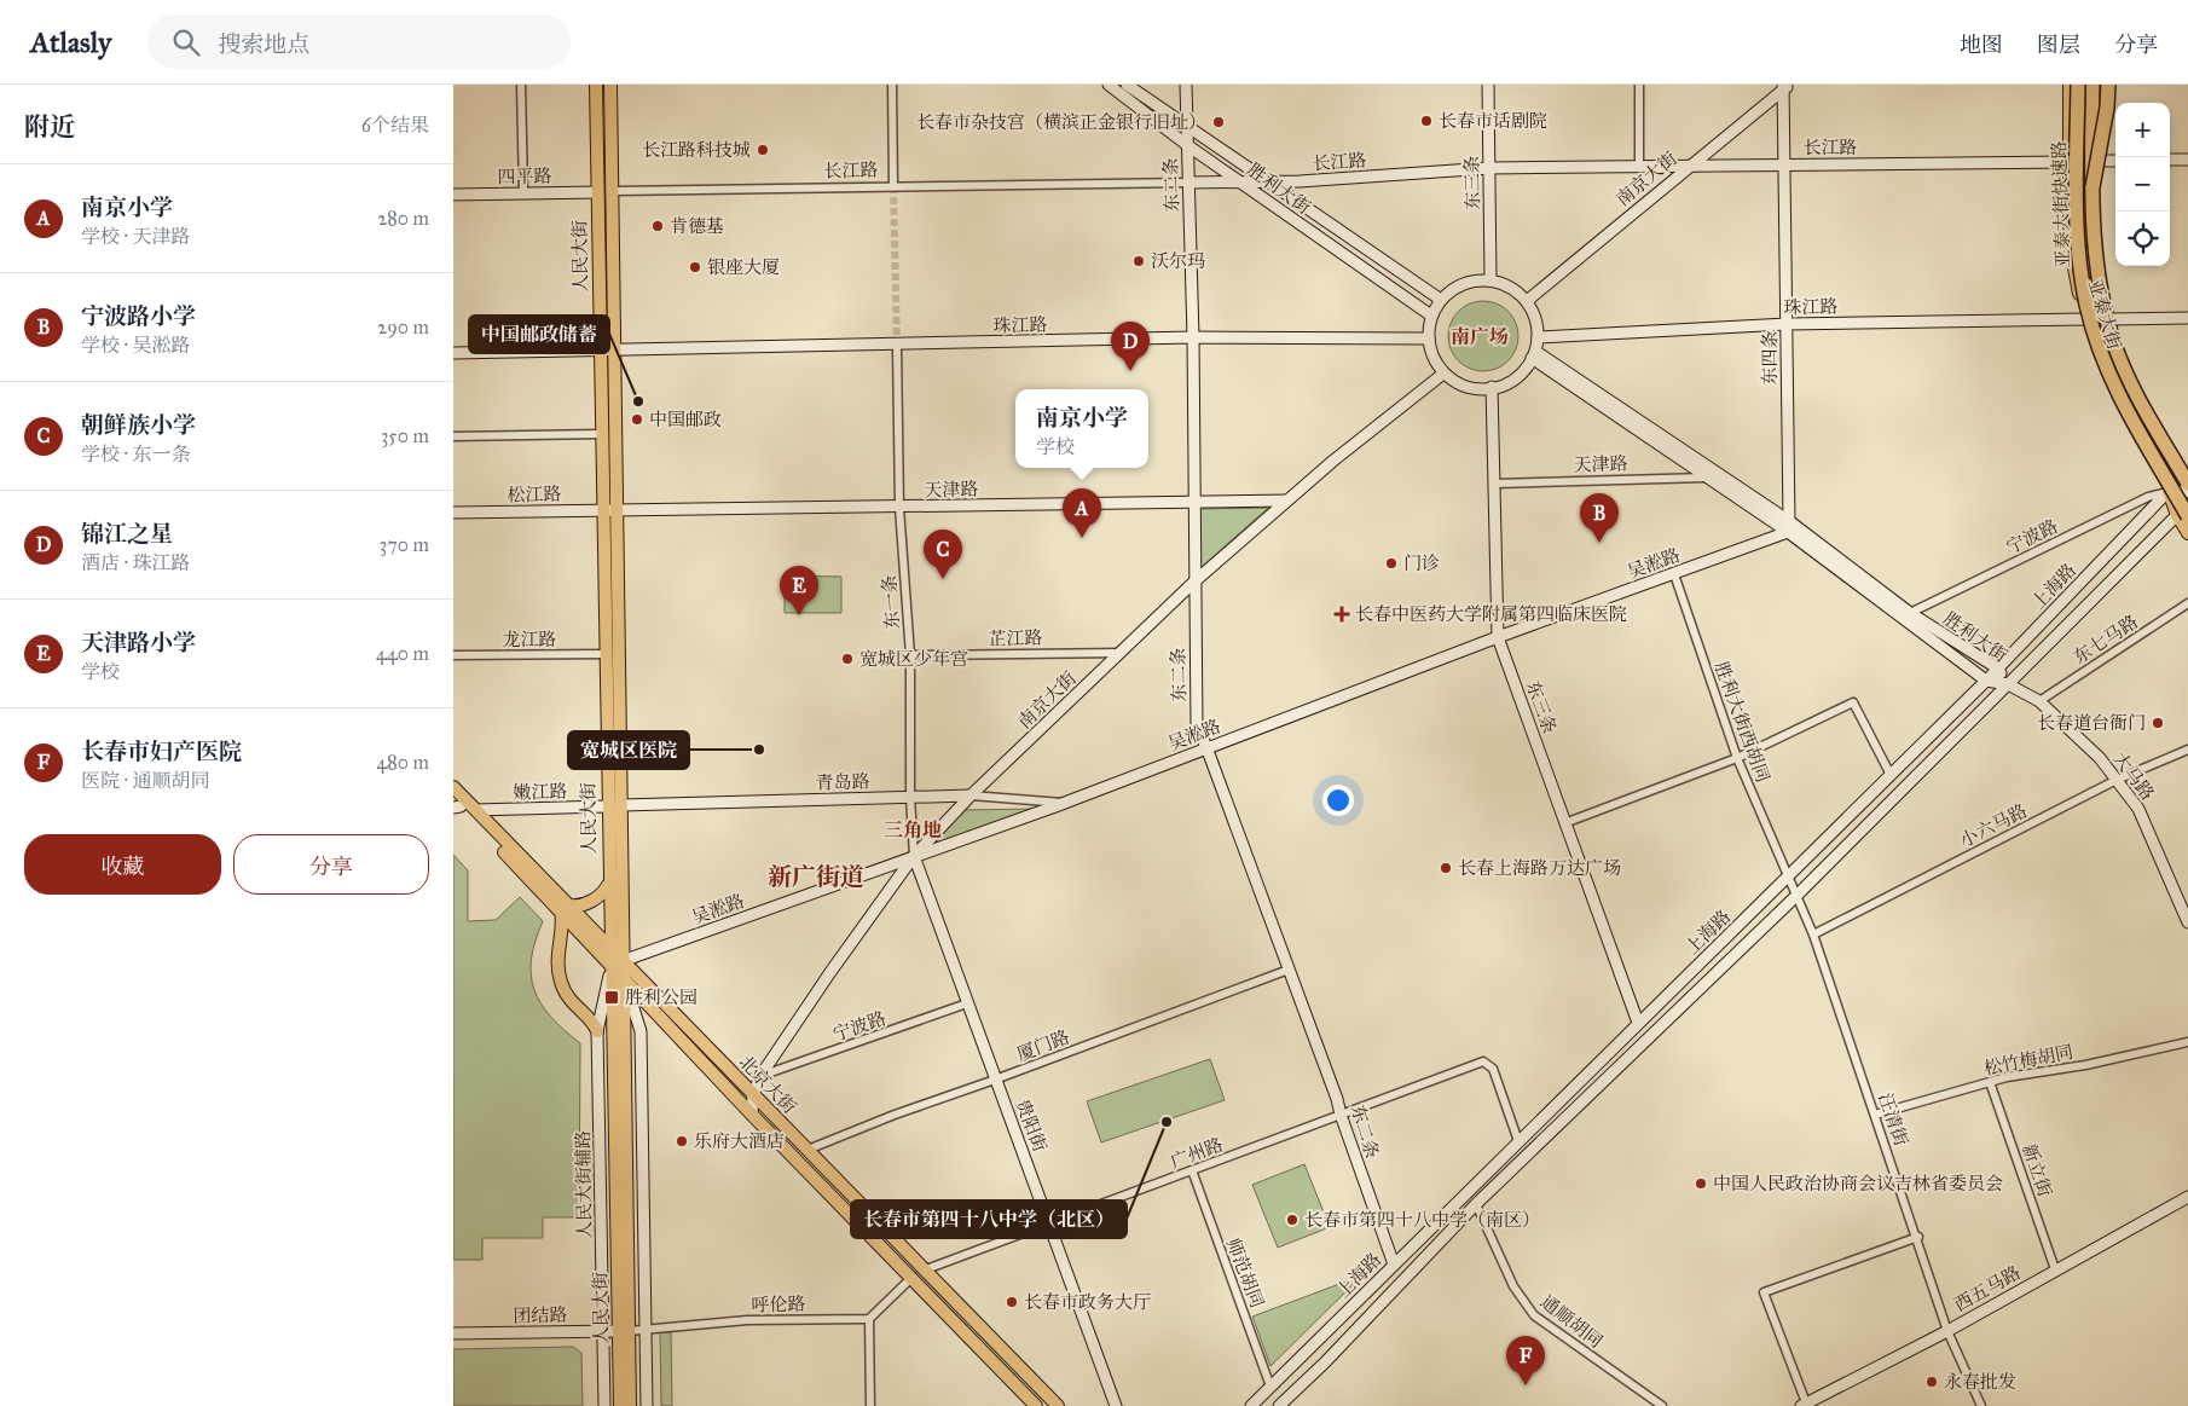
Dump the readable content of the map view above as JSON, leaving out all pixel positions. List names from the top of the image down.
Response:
{
  "streets": {
    "highway": ["亚泰大街快速路"],
    "main road": [
      "长江路",
      "四平路",
      "南京大街",
      "东三条",
      "东二条",
      "胜利大街",
      "人民大街",
      "珠江路",
      "亚泰大街",
      "东四条",
      "天津路",
      "松江路",
      "吴淞路",
      "上海路",
      "大马路",
      "青岛路",
      "嫩江路",
      "北京大街",
      "贵阳街",
      "人民大街辅路",
      "西五马路",
      "团结路"
    ],
    "street": [
      "宁波路",
      "东一条",
      "芷江路",
      "龙江路",
      "东七马路",
      "胜利大街西胡同",
      "小六马路",
      "厦门路",
      "松竹梅胡同",
      "汪清街",
      "广州路",
      "新立街",
      "师范胡同",
      "呼伦路",
      "通顺胡同"
    ]
  },
  "crossings": [
    ["长江路", "南京大街"],
    ["长江路", "东三条"],
    ["长江路", "东二条"],
    ["长江路", "胜利大街"],
    ["长江路", "人民大街"],
    ["长江路", "亚泰大街"],
    ["长江路", "东四条"],
    ["四平路", "人民大街"],
    ["南京大街", "东三条"],
    ["南京大街", "东二条"],
    ["南京大街", "胜利大街"],
    ["南京大街", "珠江路"],
    ["南京大街", "东四条"],
    ["南京大街", "天津路"],
    ["南京大街", "宁波路"],
    ["南京大街", "吴淞路"],
    ["南京大街", "东一条"],
    ["南京大街", "芷江路"],
    ["南京大街", "青岛路"],
    ["南京大街", "北京大街"],
    ["南京大街", "贵阳街"],
    ["东三条", "胜利大街"],
    ["东三条", "珠江路"],
    ["东三条", "天津路"],
    ["东三条", "吴淞路"],
    ["东三条", "上海路"],
    ["东二条", "胜利大街"],
    ["东二条", "珠江路"],
    ["东二条", "天津路"],
    ["东二条", "吴淞路"],
    ["东二条", "上海路"],
    ["东二条", "厦门路"],
    ["东二条", "广州路"],
    ["胜利大街", "珠江路"],
    ["胜利大街", "东四条"],
    ["胜利大街", "天津路"],
    ["胜利大街", "宁波路"],
    ["胜利大街", "吴淞路"],
    ["胜利大街", "上海路"],
    ["胜利大街", "大马路"],
    ["亚泰大街快速路", "亚泰大街"],
    ["亚泰大街快速路", "上海路"],
    ["人民大街", "珠江路"],
    ["人民大街", "天津路"],
    ["人民大街", "松江路"],
    ["人民大街", "吴淞路"],
    ["人民大街", "龙江路"],
    ["人民大街", "青岛路"],
    ["人民大街", "嫩江路"],
    ["人民大街", "北京大街"],
    ["人民大街", "人民大街辅路"],
    ["人民大街", "呼伦路"],
    ["人民大街", "团结路"],
    ["珠江路", "亚泰大街"],
    ["珠江路", "东四条"],
    ["珠江路", "东一条"],
    ["亚泰大街", "宁波路"],
    ["亚泰大街", "上海路"],
    ["东四条", "吴淞路"],
    ["天津路", "松江路"],
    ["天津路", "东一条"],
    ["宁波路", "上海路"],
    ["宁波路", "贵阳街"],
    ["吴淞路", "东一条"],
    ["吴淞路", "胜利大街西胡同"],
    ["吴淞路", "青岛路"],
    ["吴淞路", "北京大街"],
    ["吴淞路", "贵阳街"],
    ["吴淞路", "人民大街辅路"],
    ["上海路", "胜利大街西胡同"],
    ["上海路", "大马路"],
    ["上海路", "汪清街"],
    ["上海路", "广州路"],
    ["上海路", "师范胡同"],
    ["上海路", "通顺胡同"],
    ["东一条", "芷江路"],
    ["东一条", "青岛路"],
    ["东一条", "贵阳街"],
    ["东七马路", "大马路"],
    ["胜利大街西胡同", "汪清街"],
    ["大马路", "小六马路"],
    ["嫩江路", "北京大街"],
    ["小六马路", "汪清街"],
    ["厦门路", "北京大街"],
    ["厦门路", "贵阳街"],
    ["松竹梅胡同", "汪清街"],
    ["松竹梅胡同", "新立街"],
    ["北京大街", "广州路"],
    ["北京大街", "人民大街辅路"],
    ["汪清街", "西五马路"],
    ["贵阳街", "广州路"],
    ["广州路", "师范胡同"],
    ["新立街", "西五马路"],
    ["人民大街辅路", "团结路"],
    ["呼伦路", "团结路"]
  ],
  "districts": ["南广场", "三角地", "新广街道"],
  "places": {
    "other": [
      "长春市话剧院",
      "长春市杂技宫（横滨正金银行旧址）",
      "长江路科技城",
      "肯德基",
      "沃尔玛",
      "银座大厦",
      "中国邮政储蓄",
      "中国邮政",
      "门诊",
      "宽城区少年宫",
      "长春道台衙门",
      "宽城区医院",
      "长春上海路万达广场",
      "长春市第四十八中学（北区）",
      "乐府大酒店",
      "中国人民政治协商会议吉林省委员会",
      "长春市第四十八中学（南区）",
      "长春市政务大厅",
      "永春批发"
    ],
    "health": ["长春中医药大学附属第四临床医院"],
    "transit": ["胜利公园"]
  },
  "page": {
    "header": "Atlasly",
    "search": "搜索地点",
    "nav": ["地图", "图层", "分享"],
    "heading": ["附近", "6个结果"],
    "map_buttons": ["+", "−"],
    "list": [
      {
        "mark": "A",
        "name": "南京小学",
        "note": "学校 · 天津路",
        "value": "280 m"
      },
      {
        "mark": "B",
        "name": "宁波路小学",
        "note": "学校 · 吴淞路",
        "value": "290 m"
      },
      {
        "mark": "C",
        "name": "朝鲜族小学",
        "note": "学校 · 东一条",
        "value": "350 m"
      },
      {
        "mark": "D",
        "name": "锦江之星",
        "note": "酒店 · 珠江路",
        "value": "370 m"
      },
      {
        "mark": "E",
        "name": "天津路小学",
        "note": "学校",
        "value": "440 m"
      },
      {
        "mark": "F",
        "name": "长春市妇产医院",
        "note": "医院 · 通顺胡同",
        "value": "480 m"
      }
    ],
    "pins": [
      "D",
      "A",
      "B",
      "C",
      "E",
      "F"
    ],
    "popup": ["南京小学", "学校"],
    "buttons": ["收藏", "分享"]
  }
}
